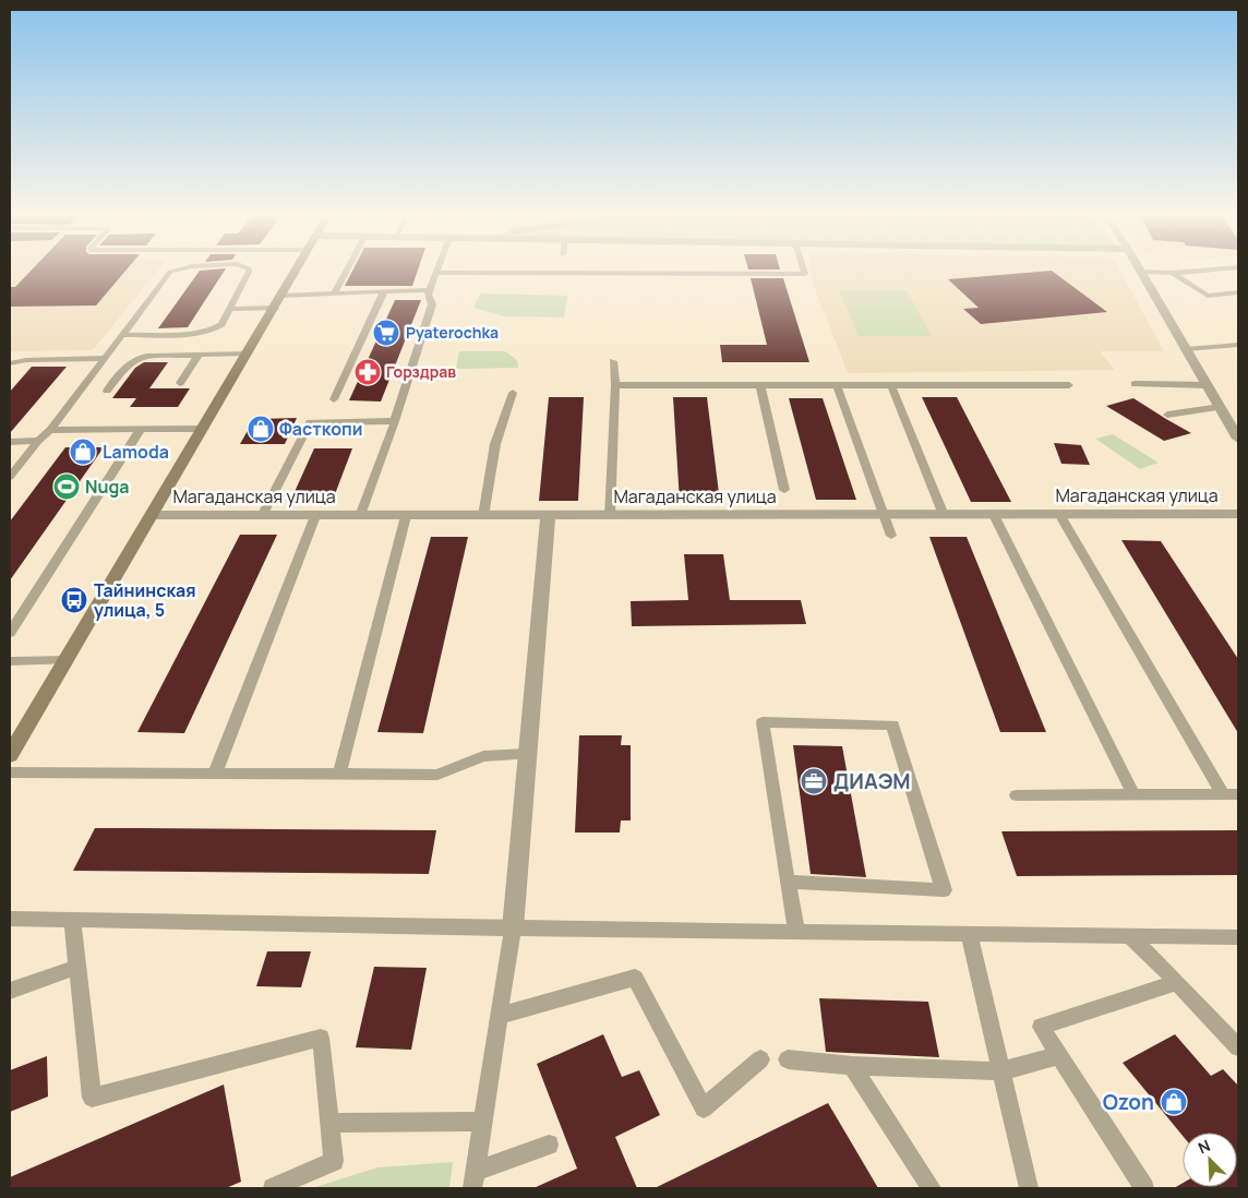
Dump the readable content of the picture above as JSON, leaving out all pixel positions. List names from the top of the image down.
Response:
{
  "streets": {
    "street": ["Магаданская улица"]
  },
  "places": {
    "supermarket": ["Pyaterochka"],
    "pharmacy": ["Горздрав"],
    "shop": ["Фасткопи", "Lamoda", "Ozon"],
    "sports": ["Nuga"],
    "bus stop": ["Тайнинская улица, 5"],
    "office": ["ДИАЭМ"]
  },
  "north": "top left"
}
